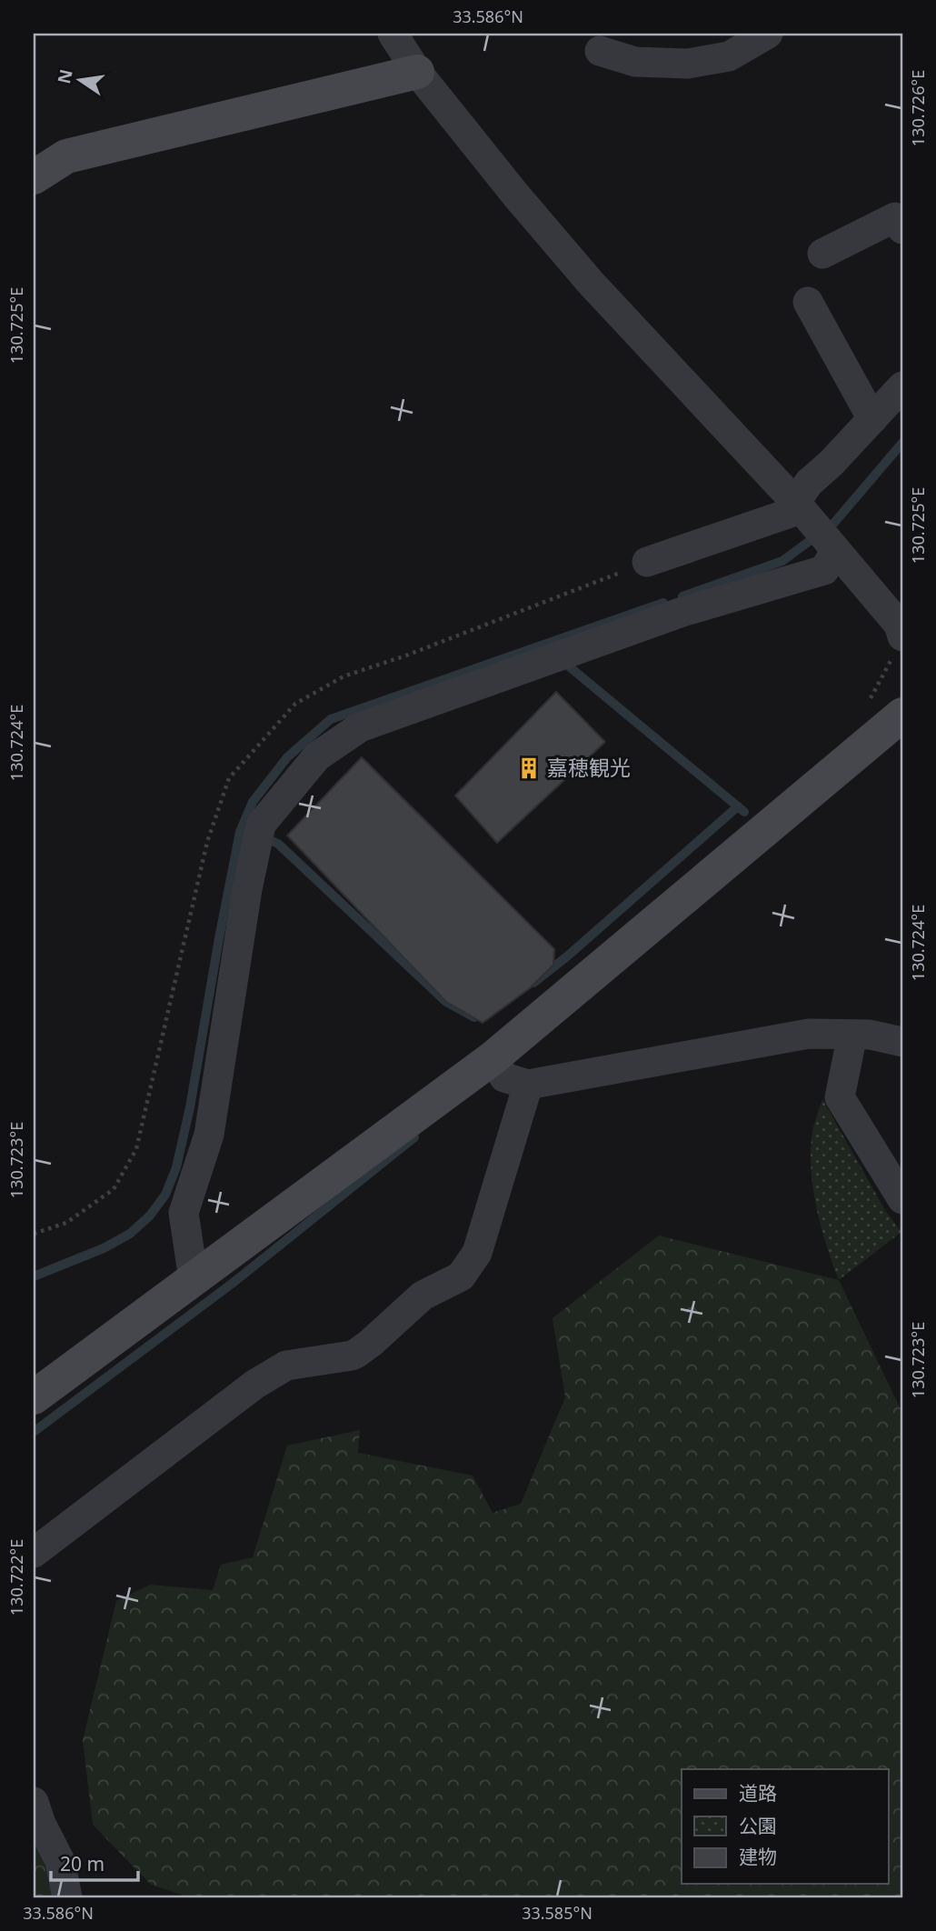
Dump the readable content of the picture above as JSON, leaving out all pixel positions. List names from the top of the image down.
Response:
{
  "places": {
    "building": ["嘉穂観光"]
  },
  "legend": ["道路", "公園", "建物"],
  "scale_bar": "20 m",
  "north": "left",
  "coordinates": [
    "33.586°N",
    "130.726°E",
    "130.725°E",
    "130.724°E",
    "130.723°E",
    "130.722°E",
    "33.585°N"
  ]
}
